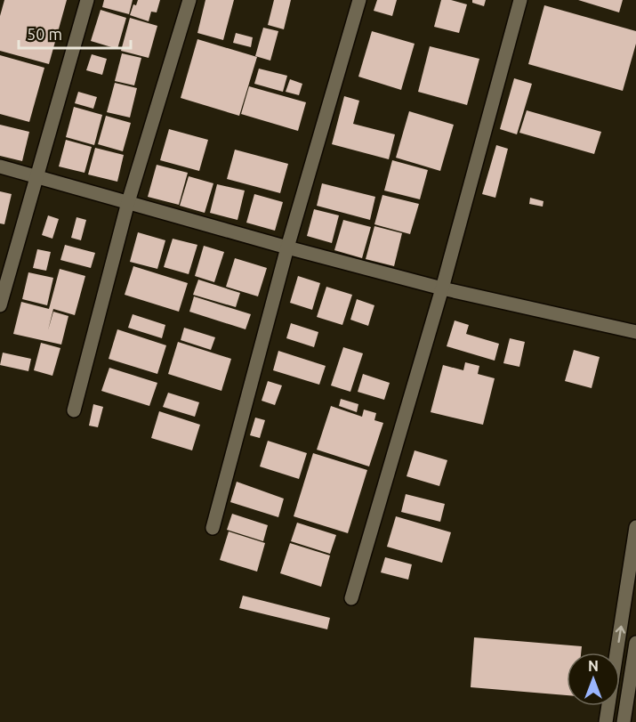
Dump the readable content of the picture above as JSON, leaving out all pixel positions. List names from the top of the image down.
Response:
{
  "scale_bar": "50 m",
  "north": "top"
}
